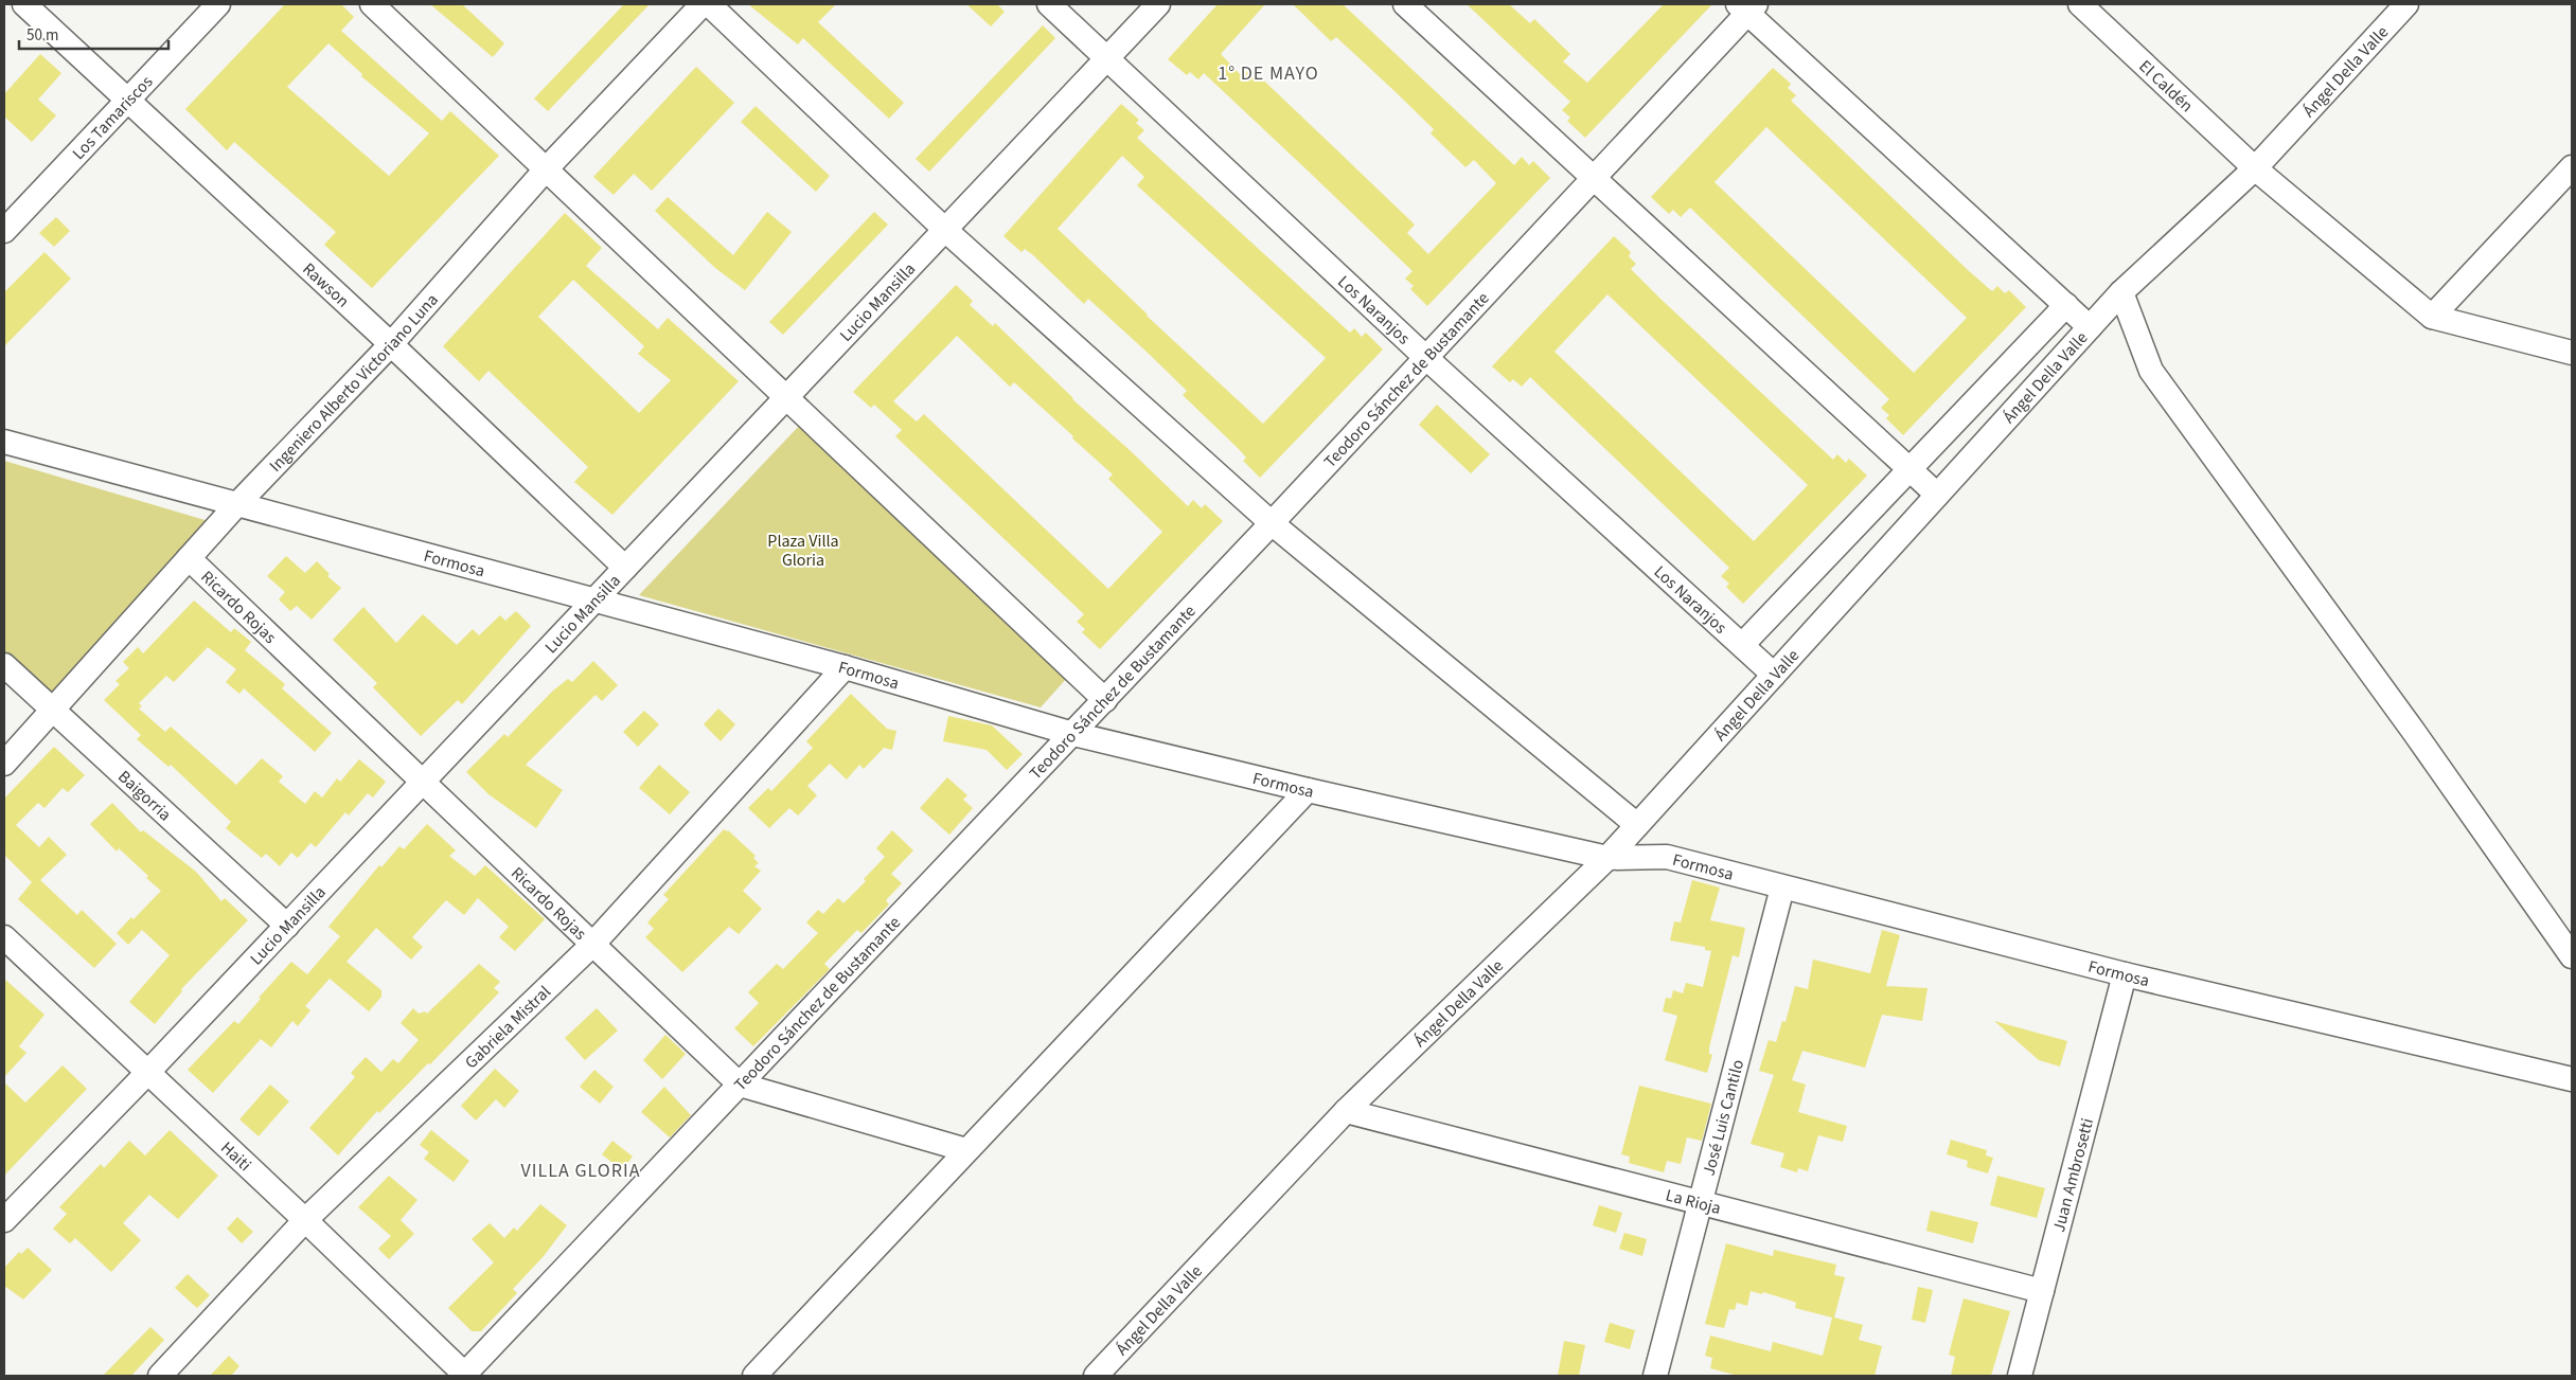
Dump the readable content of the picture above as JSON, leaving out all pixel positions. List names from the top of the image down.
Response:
{
  "streets": {
    "street": [
      "Ángel Della Valle",
      "El Caldén",
      "Los Tamariscos",
      "Rawson",
      "Lucio Mansilla",
      "Los Naranjos",
      "Teodoro Sánchez de Bustamante",
      "Ingeniero Alberto Victoriano Luna",
      "Formosa",
      "Ricardo Rojas",
      "Baigorria",
      "Gabriela Mistral",
      "José Luis Cantilo",
      "Haiti",
      "Juan Ambrosetti",
      "La Rioja"
    ]
  },
  "crossings": [
    ["Ángel Della Valle", "El Caldén"],
    ["Ángel Della Valle", "Los Naranjos"],
    ["Ángel Della Valle", "Formosa"],
    ["Ángel Della Valle", "La Rioja"],
    ["Los Tamariscos", "Rawson"],
    ["Rawson", "Lucio Mansilla"],
    ["Rawson", "Ingeniero Alberto Victoriano Luna"],
    ["Lucio Mansilla", "Los Naranjos"],
    ["Lucio Mansilla", "Formosa"],
    ["Lucio Mansilla", "Ricardo Rojas"],
    ["Lucio Mansilla", "Baigorria"],
    ["Lucio Mansilla", "Haiti"],
    ["Los Naranjos", "Teodoro Sánchez de Bustamante"],
    ["Teodoro Sánchez de Bustamante", "Formosa"],
    ["Teodoro Sánchez de Bustamante", "Ricardo Rojas"],
    ["Teodoro Sánchez de Bustamante", "Haiti"],
    ["Ingeniero Alberto Victoriano Luna", "Formosa"],
    ["Ingeniero Alberto Victoriano Luna", "Ricardo Rojas"],
    ["Ingeniero Alberto Victoriano Luna", "Baigorria"],
    ["Formosa", "Gabriela Mistral"],
    ["Formosa", "José Luis Cantilo"],
    ["Formosa", "Juan Ambrosetti"],
    ["Ricardo Rojas", "Gabriela Mistral"],
    ["Gabriela Mistral", "Haiti"],
    ["José Luis Cantilo", "La Rioja"],
    ["Juan Ambrosetti", "La Rioja"]
  ],
  "districts": ["1° DE MAYO", "VILLA GLORIA"],
  "parks": ["Plaza Villa Gloria"],
  "scale_bar": "50 m"
}
